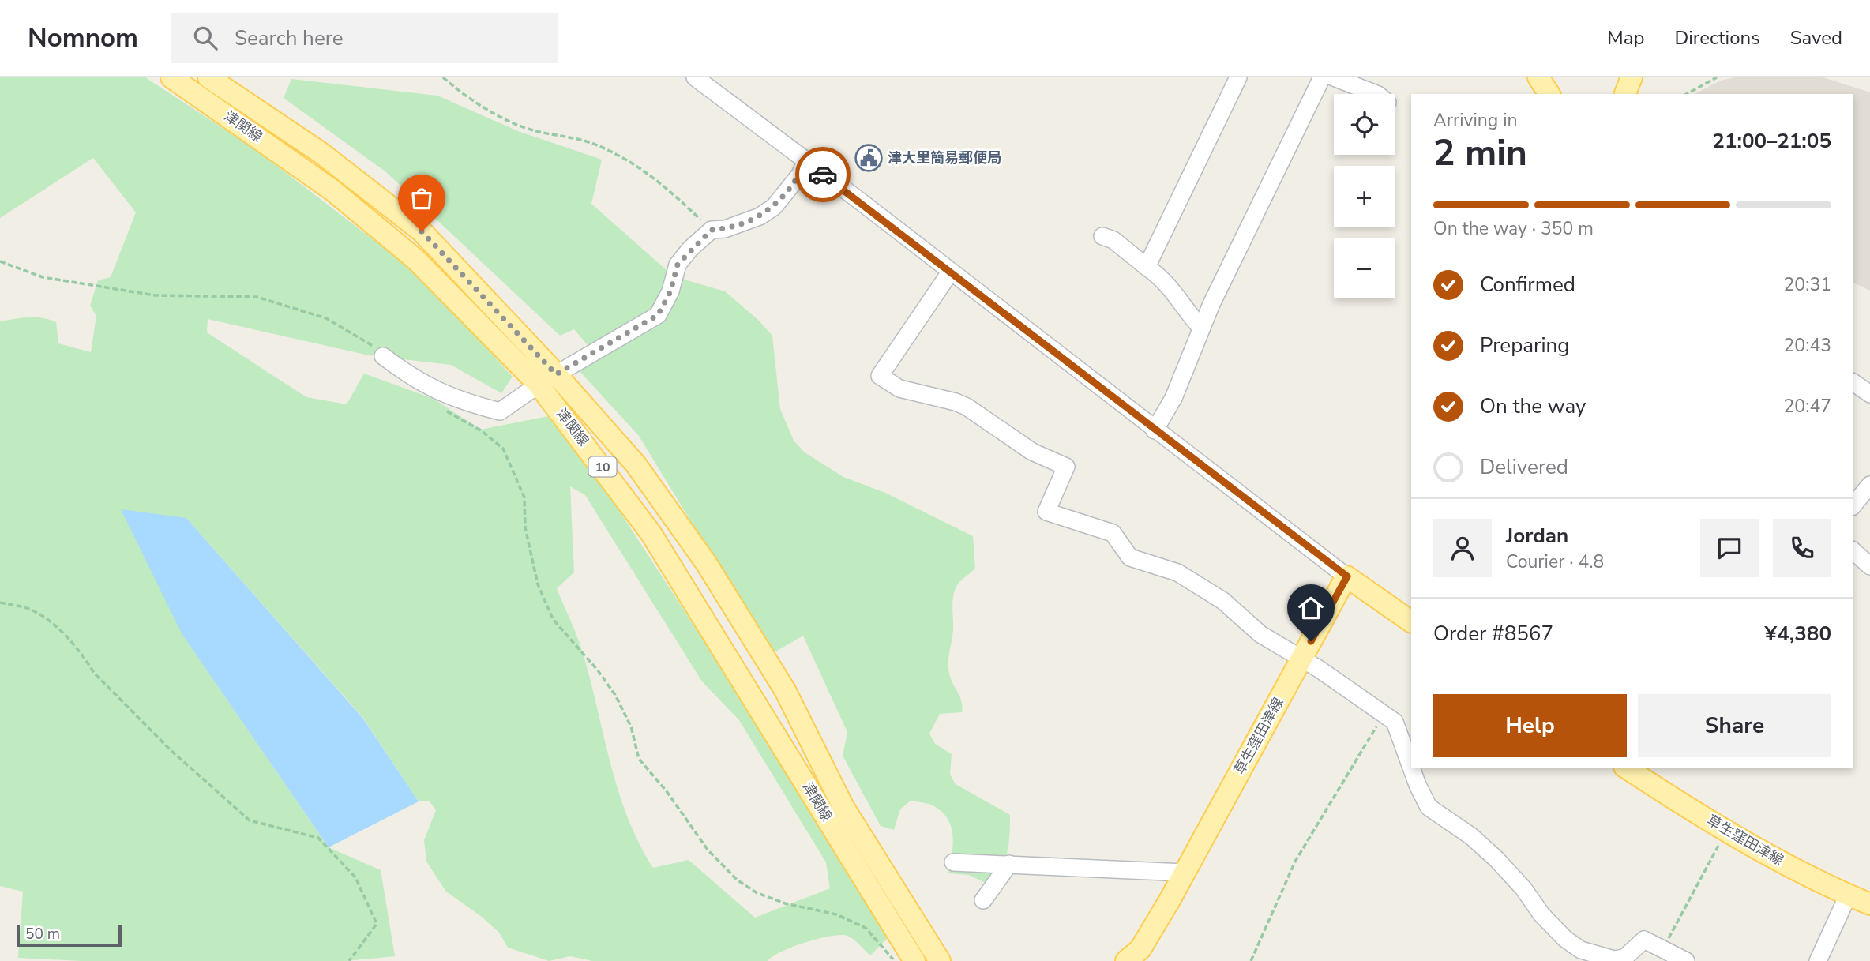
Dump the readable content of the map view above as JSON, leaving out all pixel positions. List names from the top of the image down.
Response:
{
  "streets": {
    "main road": ["津関線", "10", "草生窪田津線"]
  },
  "places": {
    "public building": ["津大里簡易郵便局"]
  },
  "scale_bar": "50 m",
  "page": {
    "header": "Nomnom",
    "search": "Search here",
    "nav": ["Map", "Directions", "Saved"],
    "map_buttons": ["+", "−"],
    "heading": ["2 min", "Arriving in", "21:00–21:05"],
    "panel": [
      "Jordan",
      "Courier · 4.8",
      "Order #8567",
      "¥4,380"
    ],
    "bar": "On the way · 350 m",
    "list": [
      ["Confirmed", "20:31"],
      ["Preparing", "20:43"],
      ["On the way", "20:47"],
      "Delivered"
    ],
    "buttons": ["Help", "Share"],
    "scale": "50 m"
  }
}
